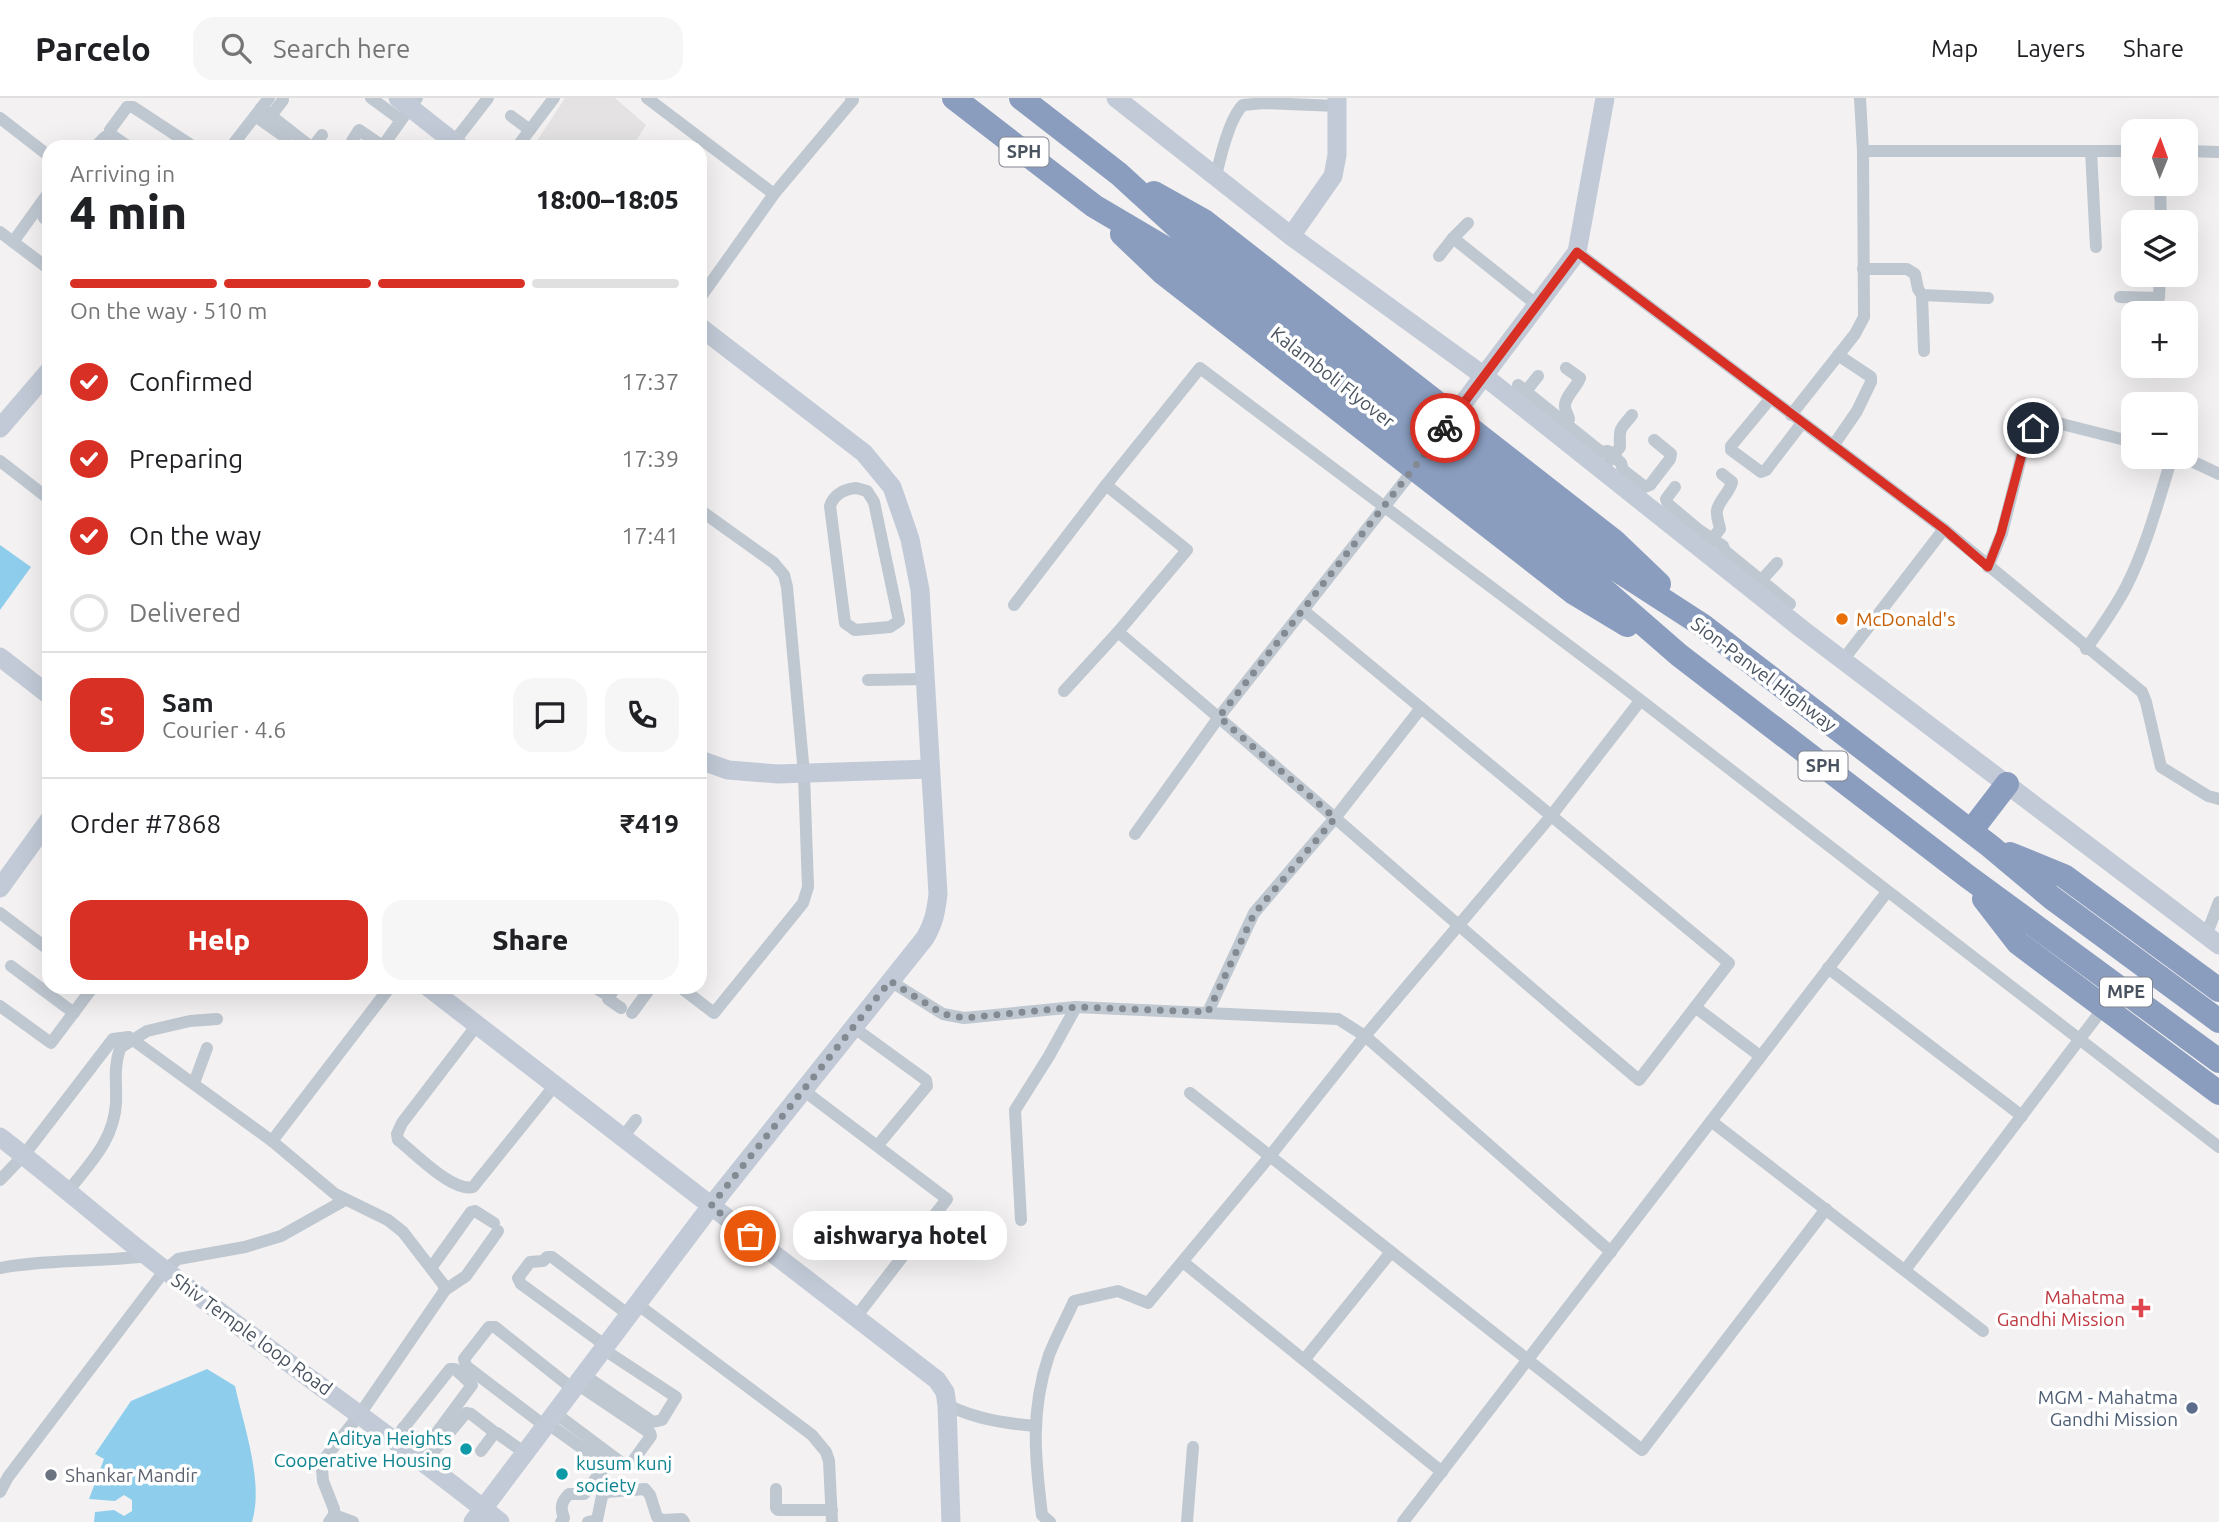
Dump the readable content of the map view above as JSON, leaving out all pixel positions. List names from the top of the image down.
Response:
{
  "streets": {
    "highway": [
      "SPH",
      "Kalamboli Flyover",
      "Sion-Panvel Highway",
      "MPE"
    ],
    "street": ["Shiv Temple loop Road"]
  },
  "crossings": [
    ["SPH", "Kalamboli Flyover"],
    ["SPH", "Sion-Panvel Highway"],
    ["SPH", "MPE"],
    ["Kalamboli Flyover", "Sion-Panvel Highway"],
    ["Sion-Panvel Highway", "MPE"]
  ],
  "places": {
    "other": [
      "McDonald's",
      "aishwarya hotel",
      "MGM - Mahatma Gandhi Mission",
      "Aditya Heights Cooperative Housing",
      "kusum kunj society",
      "Shankar Mandir"
    ],
    "health": ["Mahatma Gandhi Mission"]
  },
  "north": "top",
  "page": {
    "header": "Parcelo",
    "search": "Search here",
    "nav": ["Map", "Layers", "Share"],
    "map_buttons": ["+", "−"],
    "heading": ["4 min", "Arriving in", "18:00–18:05"],
    "panel": [
      "Sam",
      "Courier · 4.6",
      "Order #7868",
      "₹419"
    ],
    "bar": "On the way · 510 m",
    "list": [
      ["Confirmed", "17:37"],
      ["Preparing", "17:39"],
      ["On the way", "17:41"],
      "Delivered"
    ],
    "round": "S",
    "buttons": ["Help", "Share"],
    "bubble": "aishwarya hotel"
  }
}
